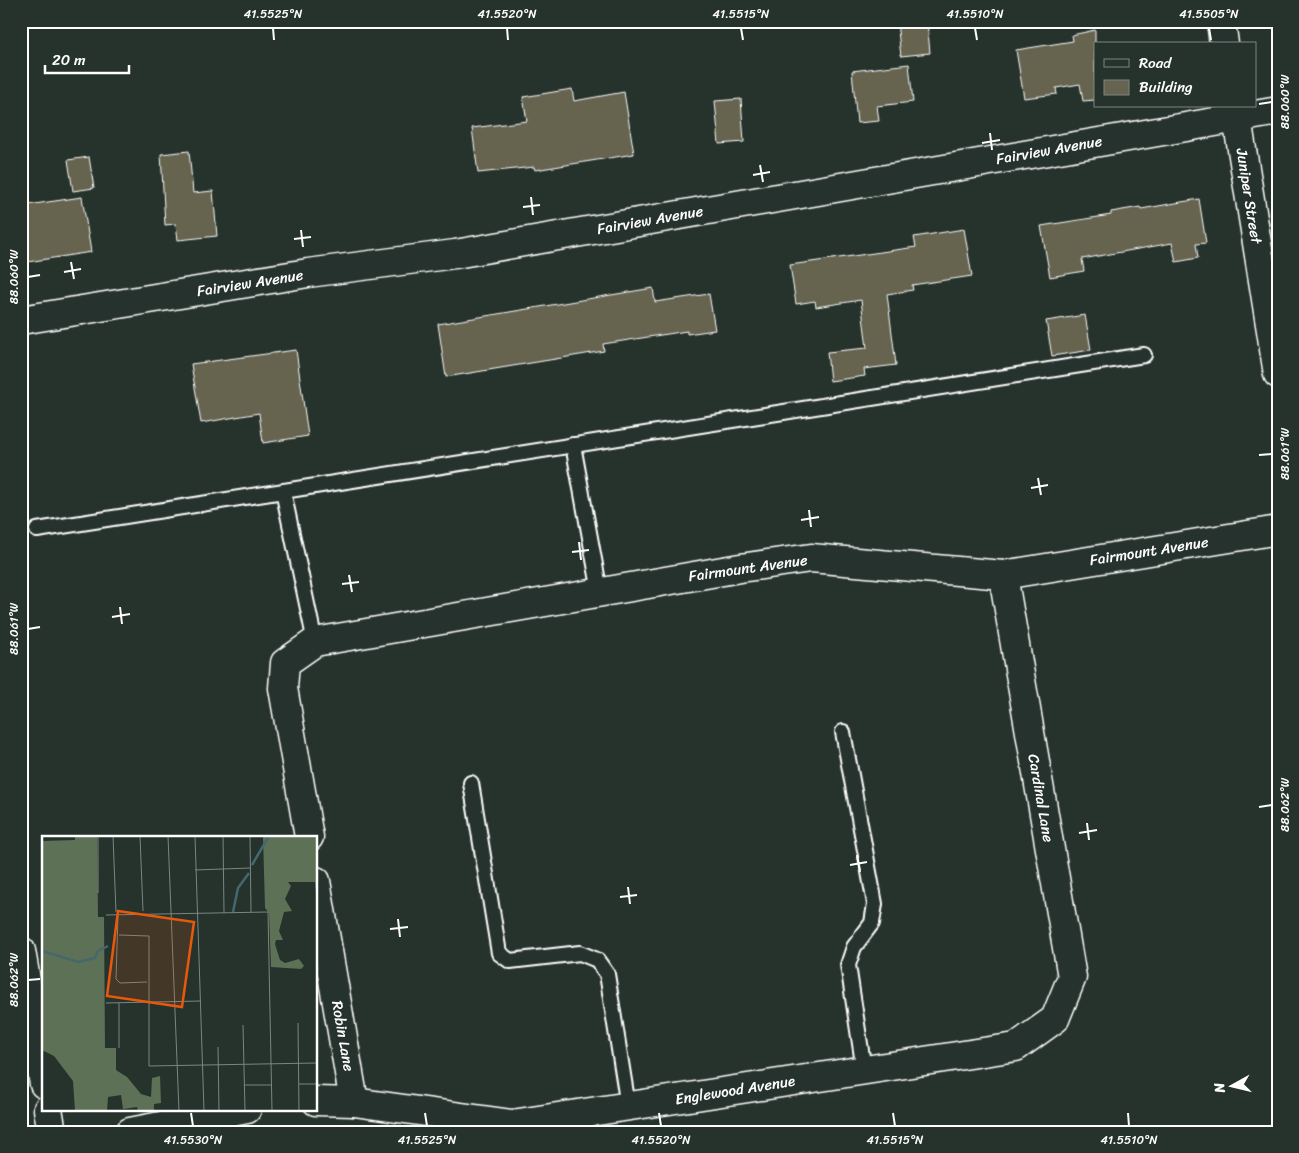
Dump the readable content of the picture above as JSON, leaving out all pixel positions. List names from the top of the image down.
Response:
{
  "streets": {
    "street": [
      "Fairview Avenue",
      "Juniper Street",
      "Fairmount Avenue",
      "Cardinal Lane",
      "Robin Lane",
      "Englewood Avenue"
    ]
  },
  "crossings": [
    ["Fairview Avenue", "Juniper Street"],
    ["Fairmount Avenue", "Cardinal Lane"],
    ["Cardinal Lane", "Englewood Avenue"],
    ["Robin Lane", "Englewood Avenue"]
  ],
  "legend": ["Road", "Building"],
  "scale_bar": "20 m",
  "north": "left",
  "coordinates": [
    "41.5525°N",
    "41.5520°N",
    "41.5515°N",
    "41.5510°N",
    "41.5505°N",
    "88.060°W",
    "88.061°W",
    "88.062°W",
    "41.5530°N"
  ]
}
